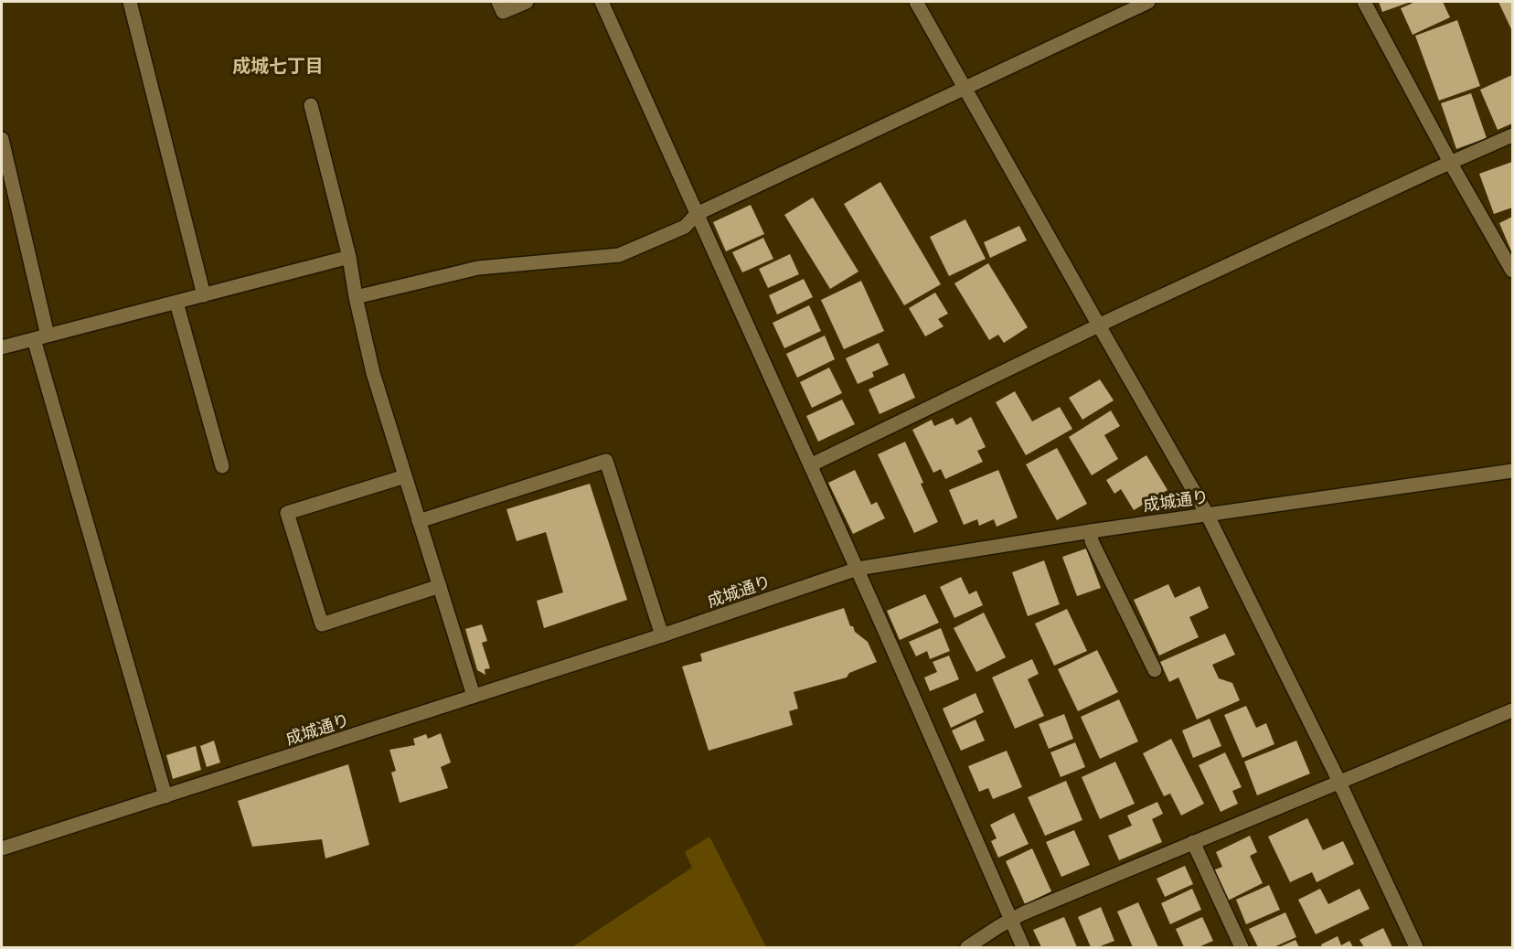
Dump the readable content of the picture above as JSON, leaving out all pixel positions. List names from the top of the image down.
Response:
{
  "streets": {
    "street": ["成城通り"]
  },
  "districts": ["成城七丁目"]
}
